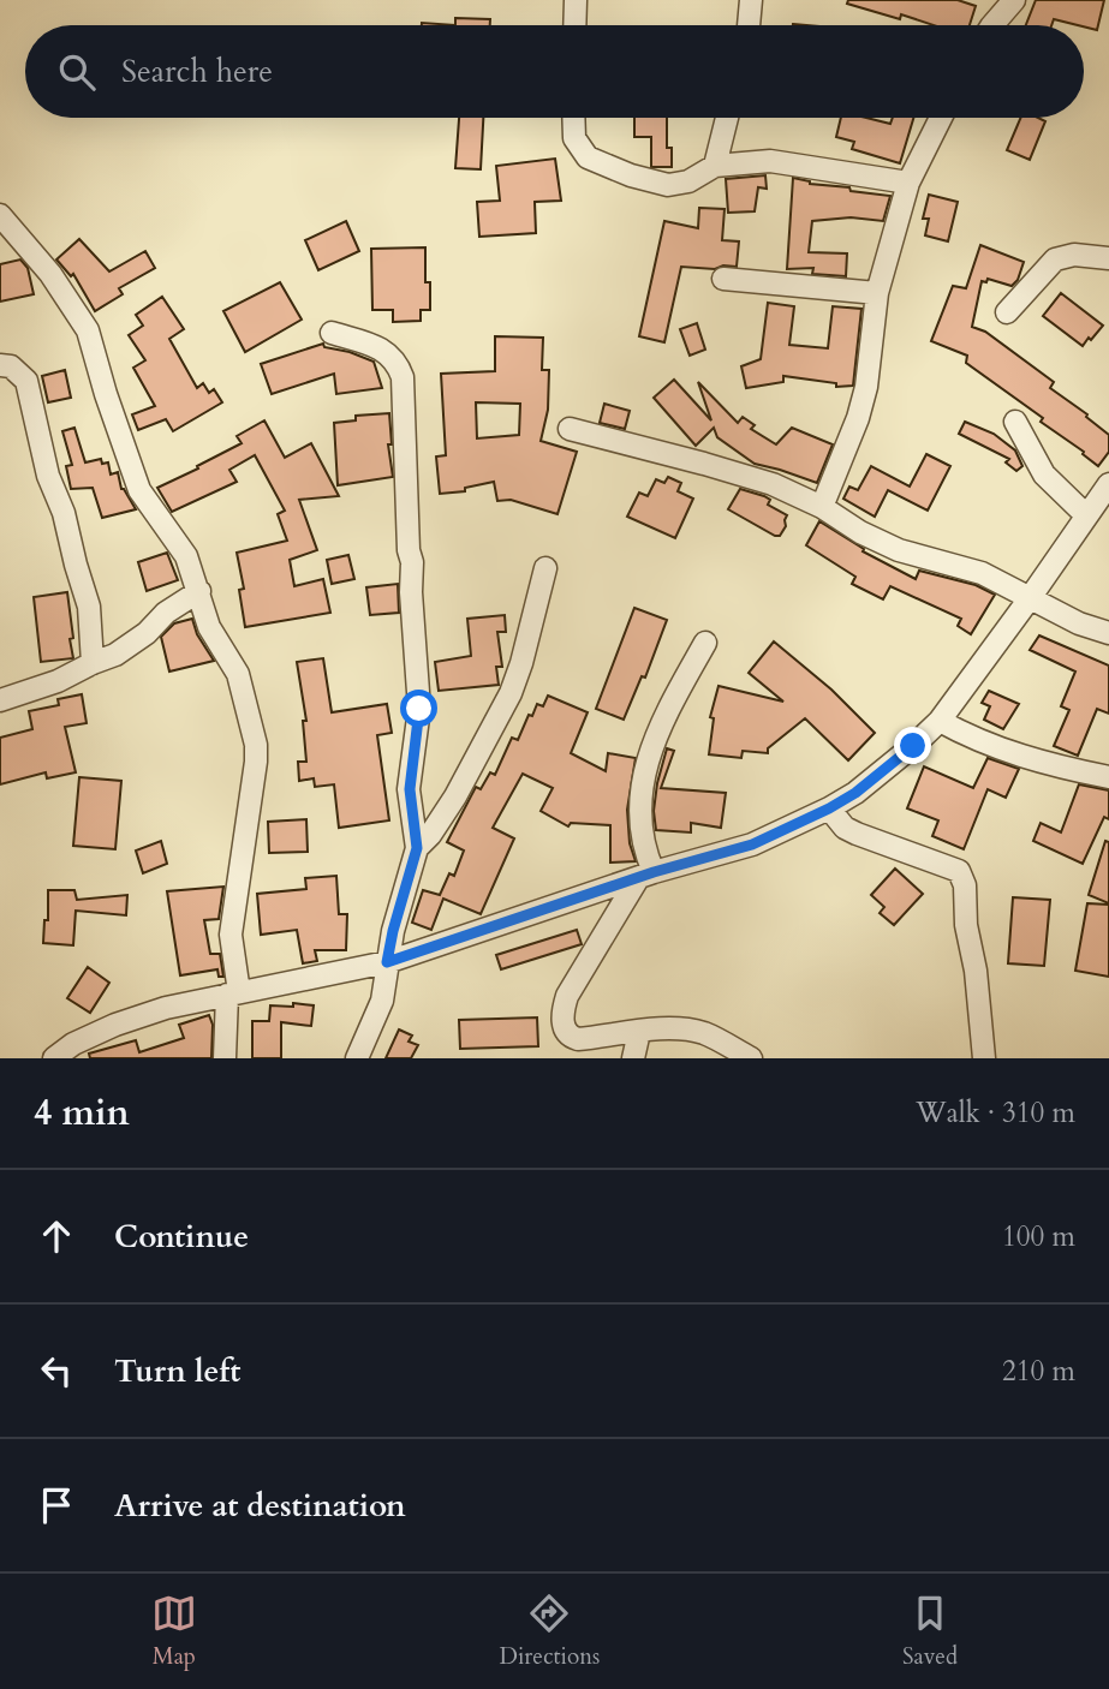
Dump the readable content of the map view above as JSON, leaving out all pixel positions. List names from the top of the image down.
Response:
{
  "page": {
    "search": "Search here",
    "heading": ["4 min", "Walk · 310 m"],
    "list": [
      ["Continue", "100 m"],
      ["Turn left", "210 m"],
      "Arrive at destination"
    ],
    "nav": ["Map", "Directions", "Saved"]
  }
}
